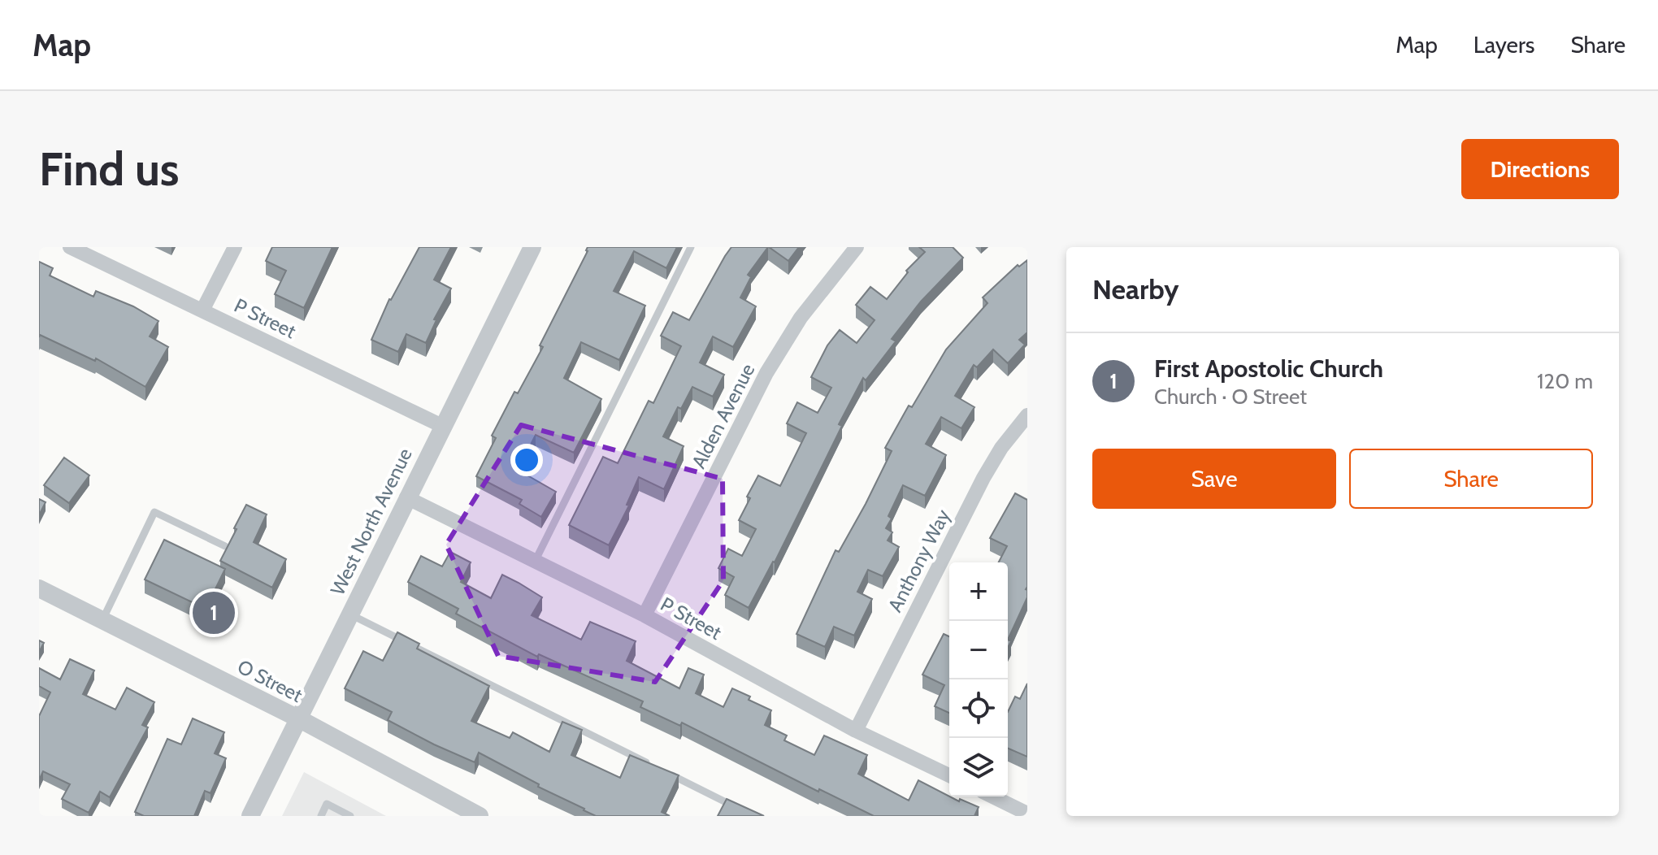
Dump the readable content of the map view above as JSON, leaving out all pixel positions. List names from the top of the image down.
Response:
{
  "streets": {
    "street": [
      "P Street",
      "Alden Avenue",
      "West North Avenue",
      "Anthony Way",
      "O Street"
    ]
  },
  "crossings": [
    ["P Street", "Alden Avenue"],
    ["P Street", "West North Avenue"],
    ["P Street", "Anthony Way"],
    ["West North Avenue", "O Street"]
  ],
  "page": {
    "header": "Map",
    "nav": ["Map", "Layers", "Share"],
    "buttons": [
      "Directions",
      ["Save", "Share"]
    ],
    "title": "Find us",
    "heading": "Nearby",
    "list": [
      {
        "mark": "1",
        "name": "First Apostolic Church",
        "note": "Church · O Street",
        "value": "120 m"
      }
    ],
    "map_buttons": ["+", "−"],
    "pins": "1"
  }
}
